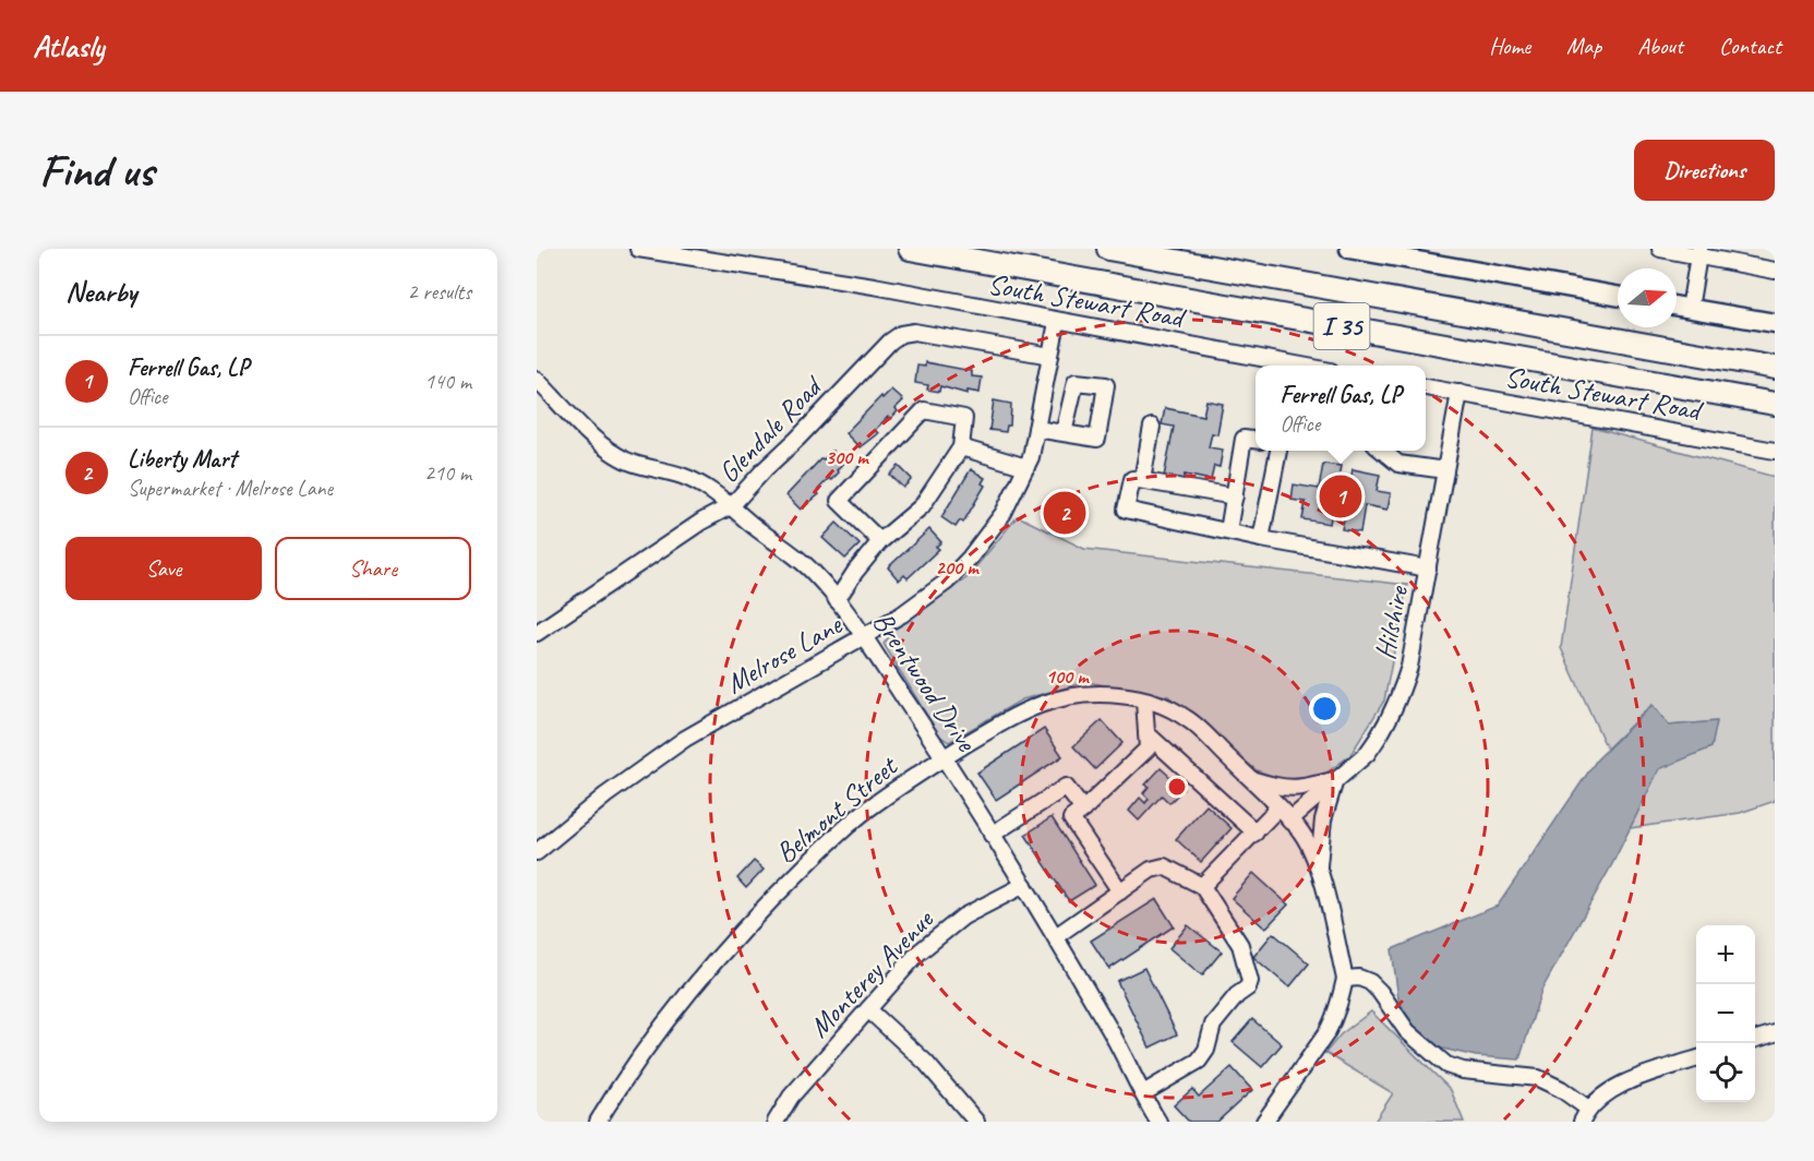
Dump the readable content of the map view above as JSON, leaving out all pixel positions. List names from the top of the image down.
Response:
{
  "streets": {
    "highway": ["I 35"],
    "street": [
      "South Stewart Road",
      "Glendale Road",
      "Hilshire",
      "Melrose Lane",
      "Brentwood Drive",
      "Belmont Street",
      "Monterey Avenue"
    ]
  },
  "crossings": [
    ["South Stewart Road", "Hilshire"],
    ["South Stewart Road", "Melrose Lane"],
    ["Glendale Road", "Melrose Lane"],
    ["Glendale Road", "Brentwood Drive"],
    ["Hilshire", "Belmont Street"],
    ["Melrose Lane", "Brentwood Drive"],
    ["Brentwood Drive", "Belmont Street"],
    ["Brentwood Drive", "Monterey Avenue"]
  ],
  "north": "right",
  "page": {
    "header": "Atlasly",
    "nav": [
      "Home",
      "Map",
      "About",
      "Contact"
    ],
    "buttons": [
      "Directions",
      ["Save", "Share"]
    ],
    "title": "Find us",
    "heading": ["Nearby", "2 results"],
    "list": [
      {
        "mark": "1",
        "name": "Ferrell Gas, LP",
        "note": "Office",
        "value": "140 m"
      },
      {
        "mark": "2",
        "name": "Liberty Mart",
        "note": "Supermarket · Melrose Lane",
        "value": "210 m"
      }
    ],
    "popup": ["Ferrell Gas, LP", "Office"],
    "pins": ["1", "2"],
    "map_buttons": ["+", "−"]
  },
  "rings": ["300 m", "200 m", "100 m"]
}
